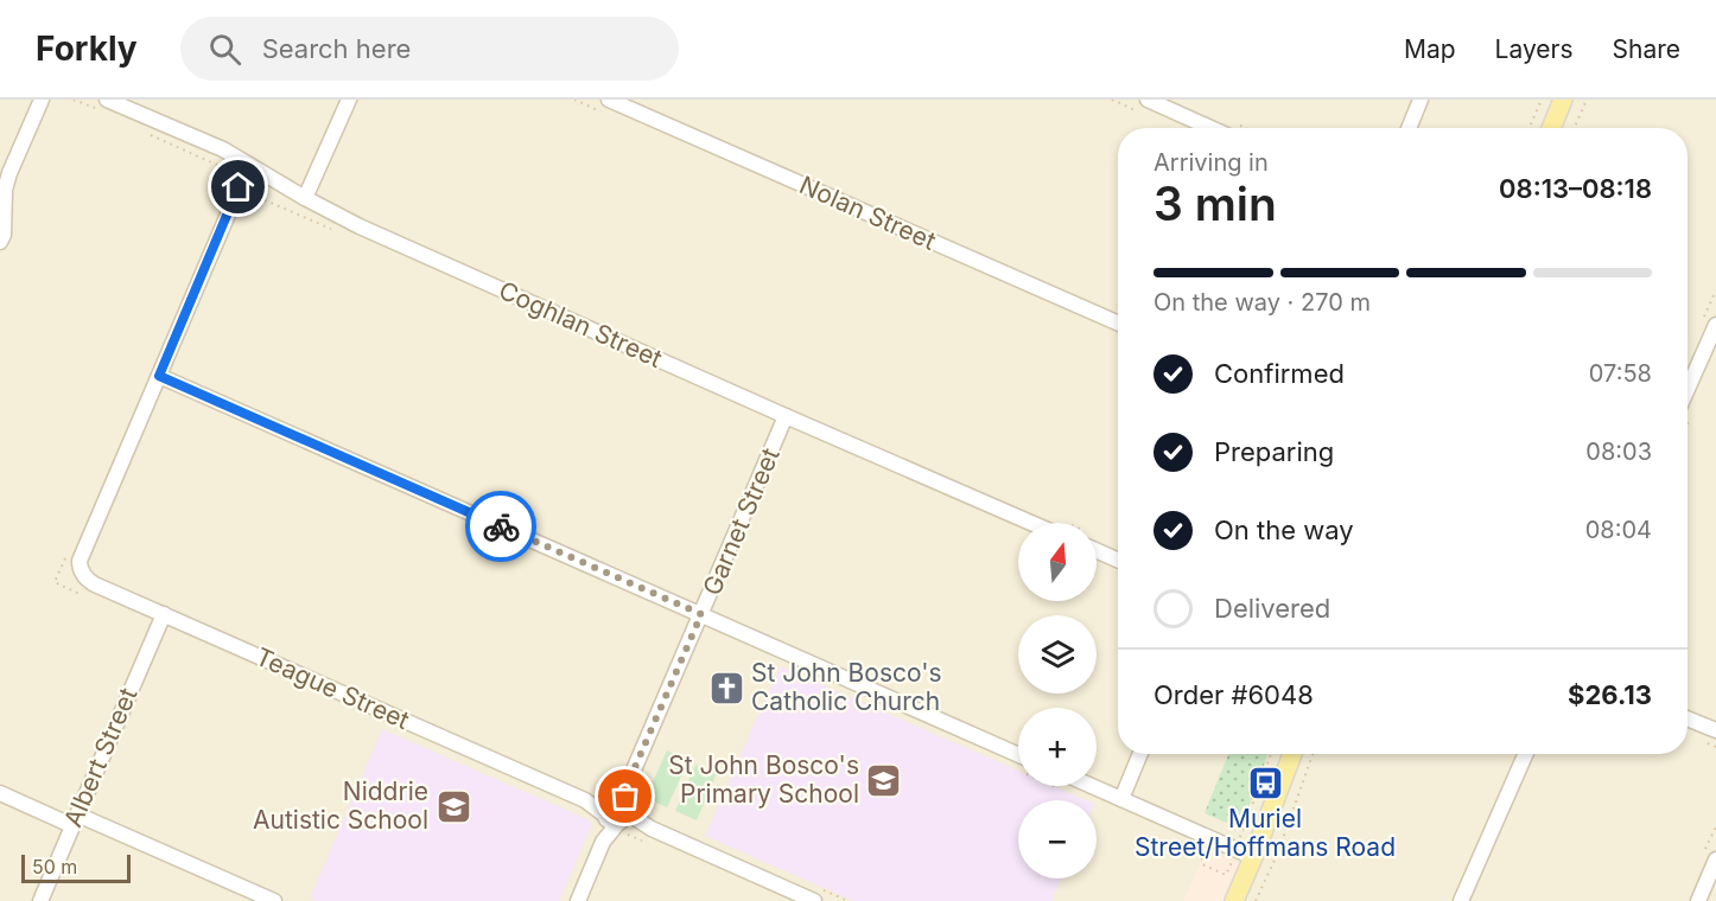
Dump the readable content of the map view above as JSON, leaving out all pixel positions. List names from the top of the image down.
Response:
{
  "streets": {
    "street": [
      "Nolan Street",
      "Coghlan Street",
      "Garnet Street",
      "Teague Street",
      "Albert Street"
    ]
  },
  "crossings": [
    ["Coghlan Street", "Garnet Street"],
    ["Garnet Street", "Teague Street"],
    ["Teague Street", "Albert Street"]
  ],
  "places": {
    "church": ["St John Bosco's Catholic Church"],
    "school or university": ["St John Bosco's Primary School", "Niddrie Autistic School"],
    "bus stop": ["Muriel Street/Hoffmans Road"]
  },
  "scale_bar": "50 m",
  "north": "top",
  "page": {
    "header": "Forkly",
    "search": "Search here",
    "nav": ["Map", "Layers", "Share"],
    "heading": ["3 min", "Arriving in", "08:13–08:18"],
    "panel": ["Order #6048", "$26.13"],
    "bar": "On the way · 270 m",
    "list": [
      ["Confirmed", "07:58"],
      ["Preparing", "08:03"],
      ["On the way", "08:04"],
      "Delivered"
    ],
    "map_buttons": ["+", "−"],
    "scale": "50 m"
  }
}
